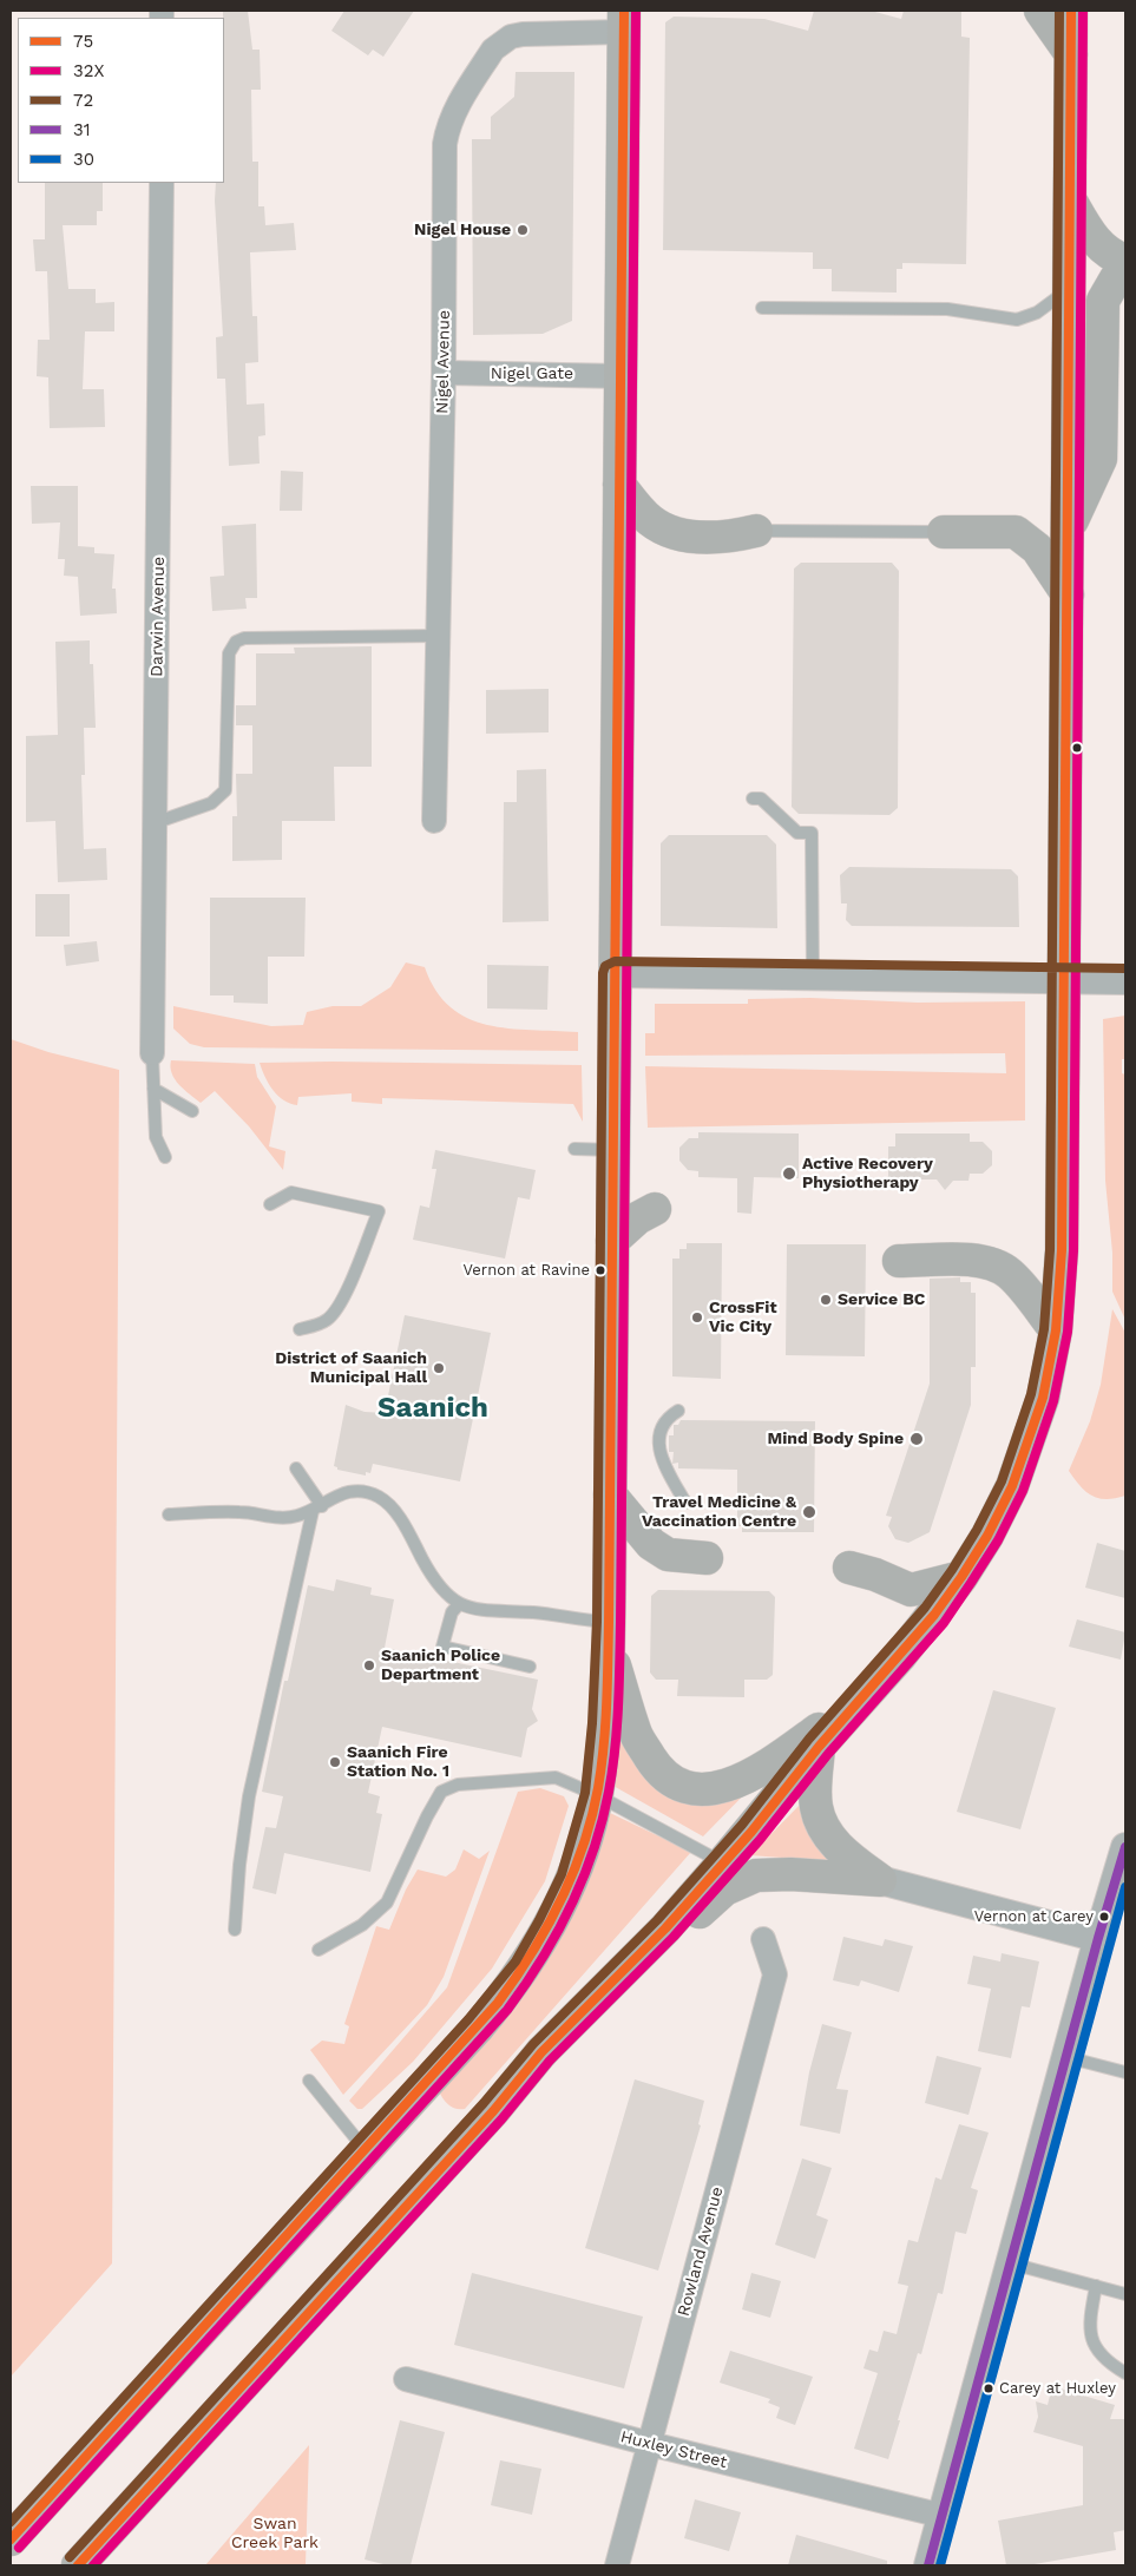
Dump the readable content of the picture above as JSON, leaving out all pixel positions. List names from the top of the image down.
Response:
{
  "streets": {
    "street": [
      "Nigel Avenue",
      "Nigel Gate",
      "Darwin Avenue",
      "Rowland Avenue",
      "Huxley Street"
    ]
  },
  "crossings": [
    ["Nigel Avenue", "Nigel Gate"],
    ["Rowland Avenue", "Huxley Street"]
  ],
  "districts": ["Saanich"],
  "parks": ["Swan Creek Park"],
  "places": [
    "Nigel House",
    "Active Recovery Physiotherapy",
    "Vernon at Ravine",
    "Service BC",
    "CrossFit Vic City",
    "District of Saanich Municipal Hall",
    "Mind Body Spine",
    "Travel Medicine & Vaccination Centre",
    "Saanich Police Department",
    "Saanich Fire Station No. 1",
    "Vernon at Carey",
    "Carey at Huxley"
  ],
  "lines": [
    "transit line 75",
    "transit line 32X",
    "transit line 72",
    "transit line 31",
    "transit line 30"
  ],
  "legend": [
    "75",
    "32X",
    "72",
    "31",
    "30"
  ]
}
